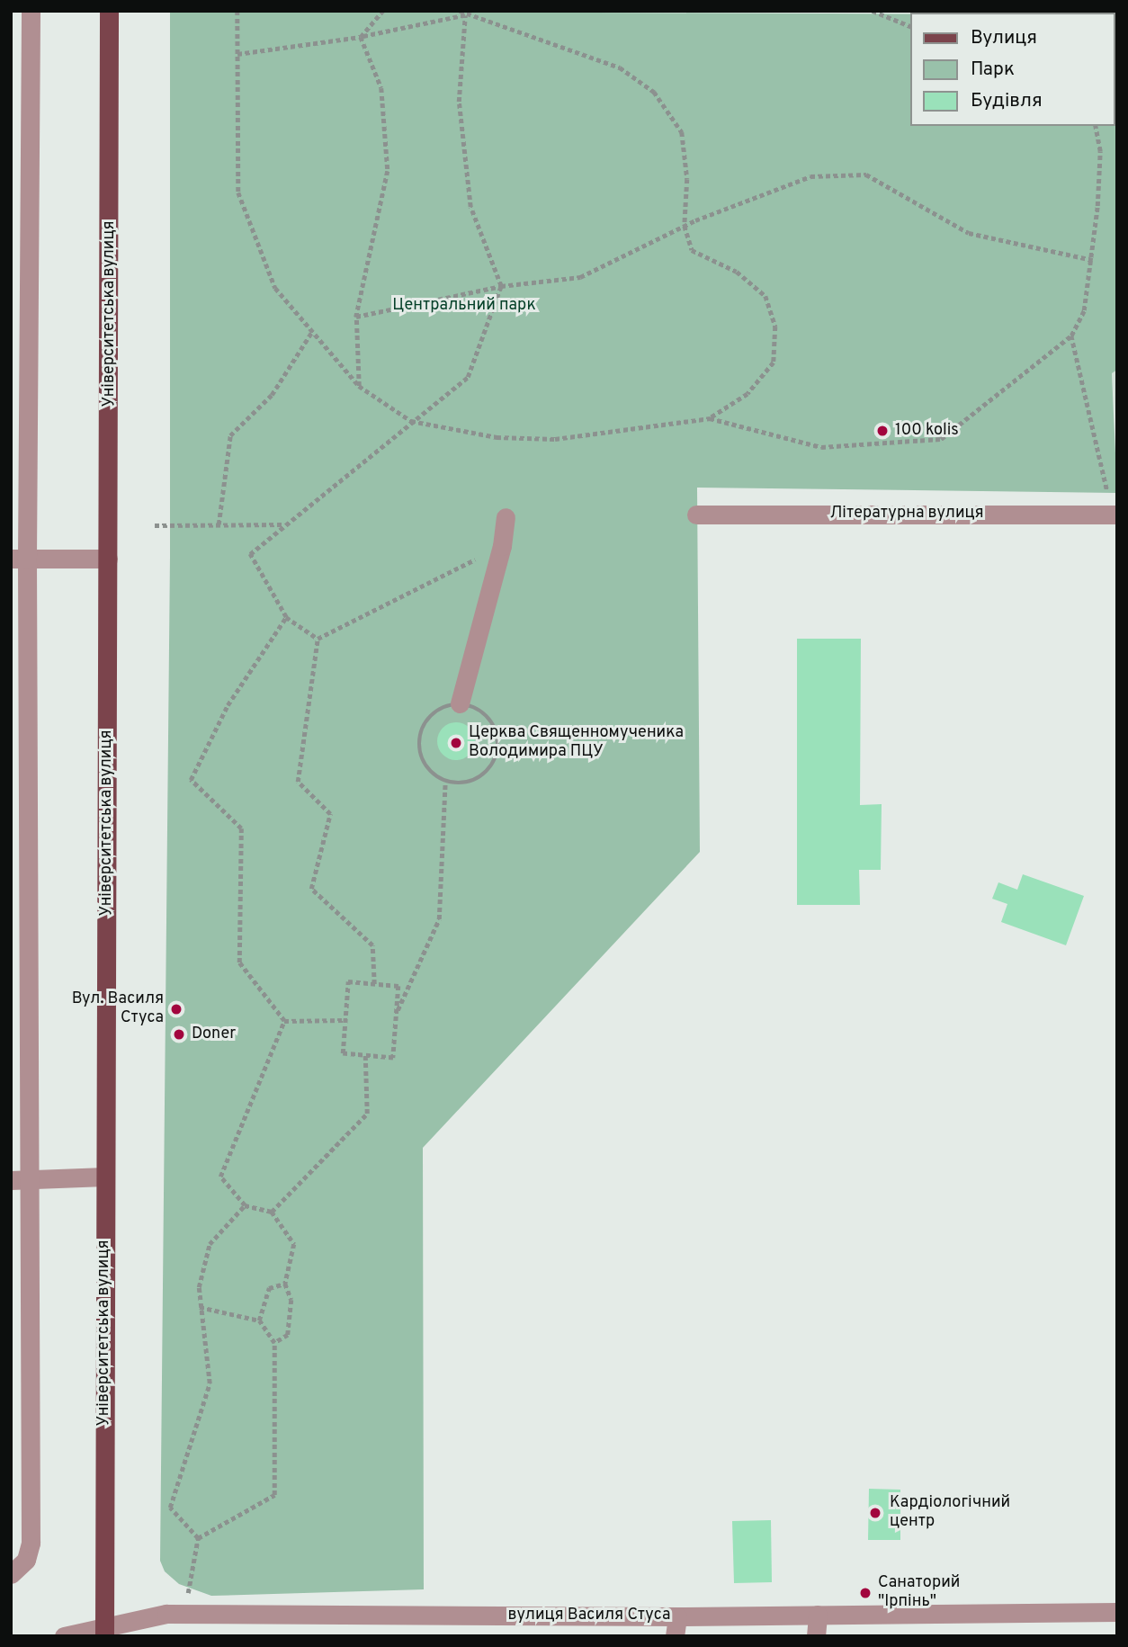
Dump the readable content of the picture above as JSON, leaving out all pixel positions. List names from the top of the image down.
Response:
{
  "streets": {
    "main road": ["Університетська вулиця"],
    "street": ["Літературна вулиця", "вулиця Василя Стуса"]
  },
  "crossings": [
    ["Університетська вулиця", "вулиця Василя Стуса"]
  ],
  "parks": ["Центральний парк"],
  "places": [
    "100 kolis",
    "Церква Священномученика Володимира ПЦУ",
    "Вул. Василя Стуса",
    "Doner",
    "Кардіологічний центр",
    "Санаторий \"Ірпінь\""
  ],
  "legend": ["Вулиця", "Парк", "Будівля"]
}
